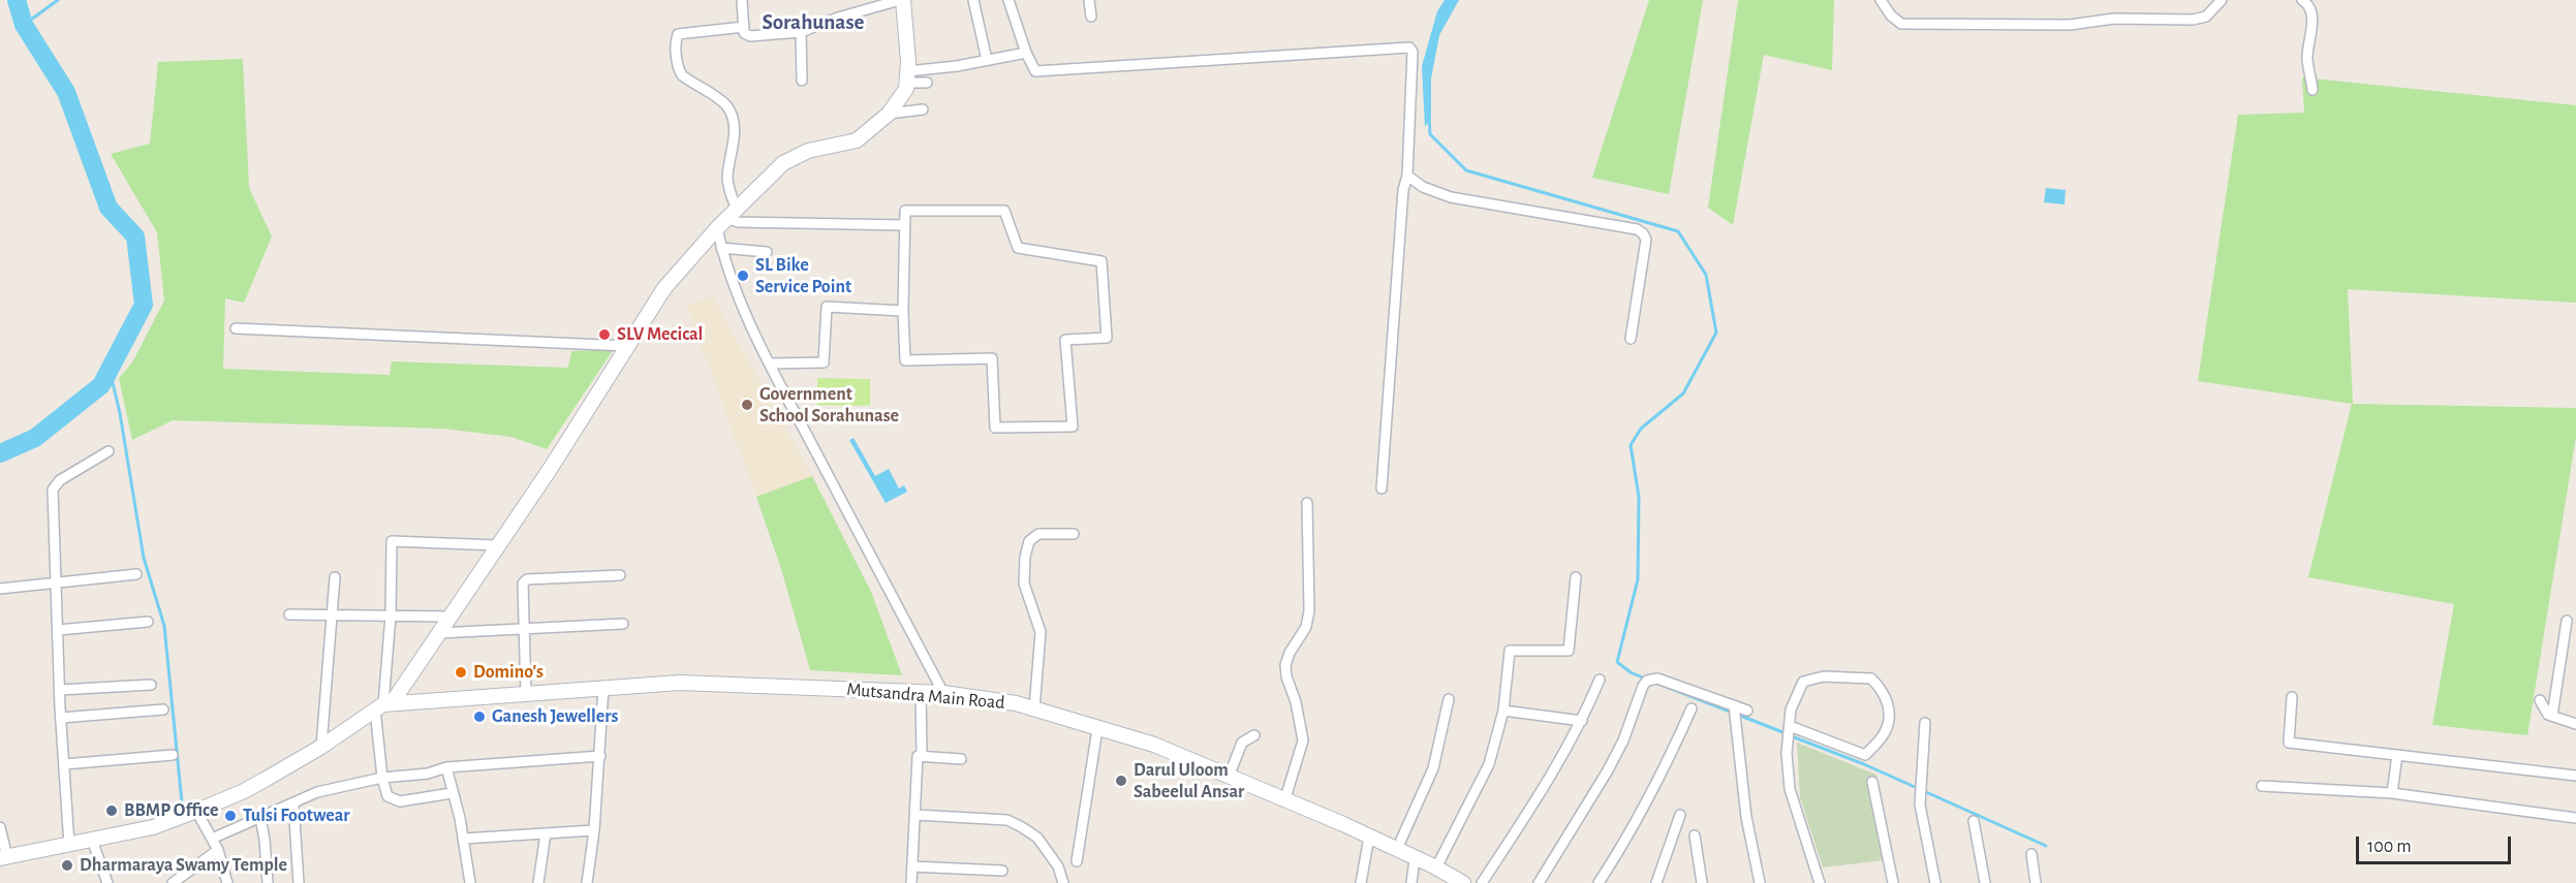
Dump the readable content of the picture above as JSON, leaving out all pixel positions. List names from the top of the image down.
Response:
{
  "streets": {
    "street": ["Mutsandra Main Road"]
  },
  "districts": ["Sorahunase"],
  "places": [
    "SL Bike Service Point",
    "SLV Mecical",
    "Government School Sorahunase",
    "Domino's",
    "Ganesh Jewellers",
    "Darul Uloom Sabeelul Ansar",
    "BBMP Office",
    "Tulsi Footwear",
    "Dharmaraya Swamy Temple"
  ],
  "scale_bar": "100 m"
}
